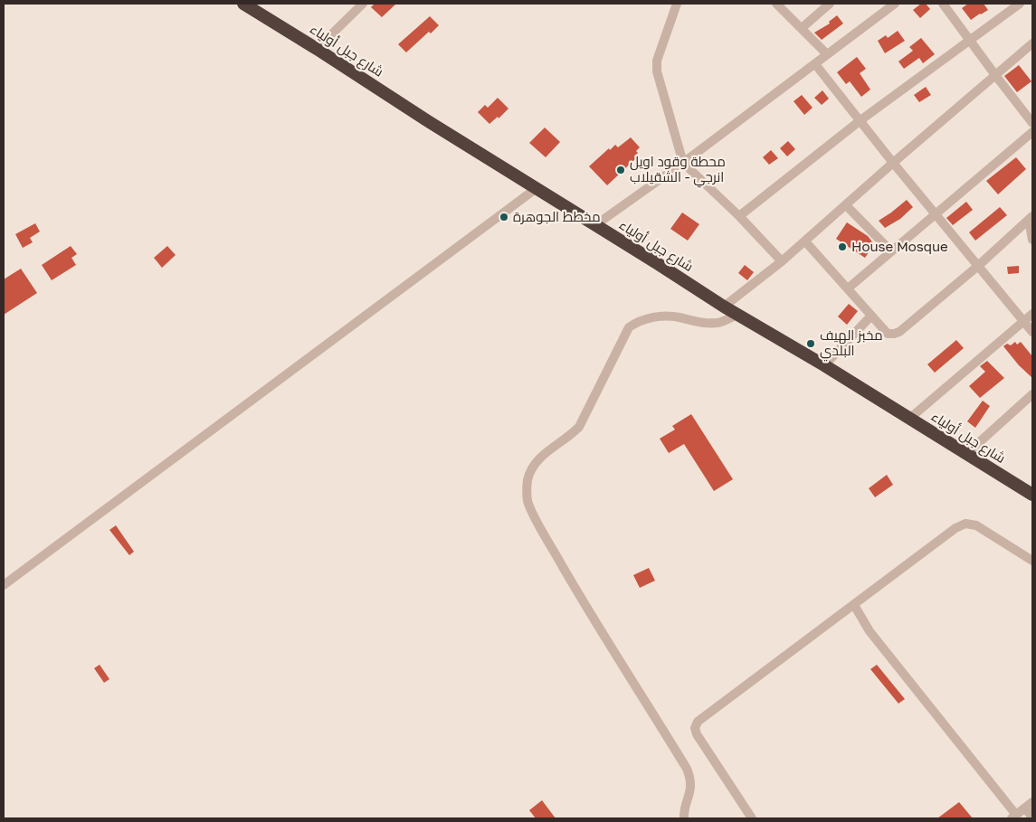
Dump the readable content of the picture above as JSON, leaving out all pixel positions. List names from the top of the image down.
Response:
{
  "streets": {
    "highway": ["شارع جبل أولياء"]
  },
  "places": [
    "محطة وقود اويل انرجي - الشقيلاب",
    "مخطط الجوهرة",
    "House Mosque",
    "مخبز الهيف البلدي"
  ]
}
